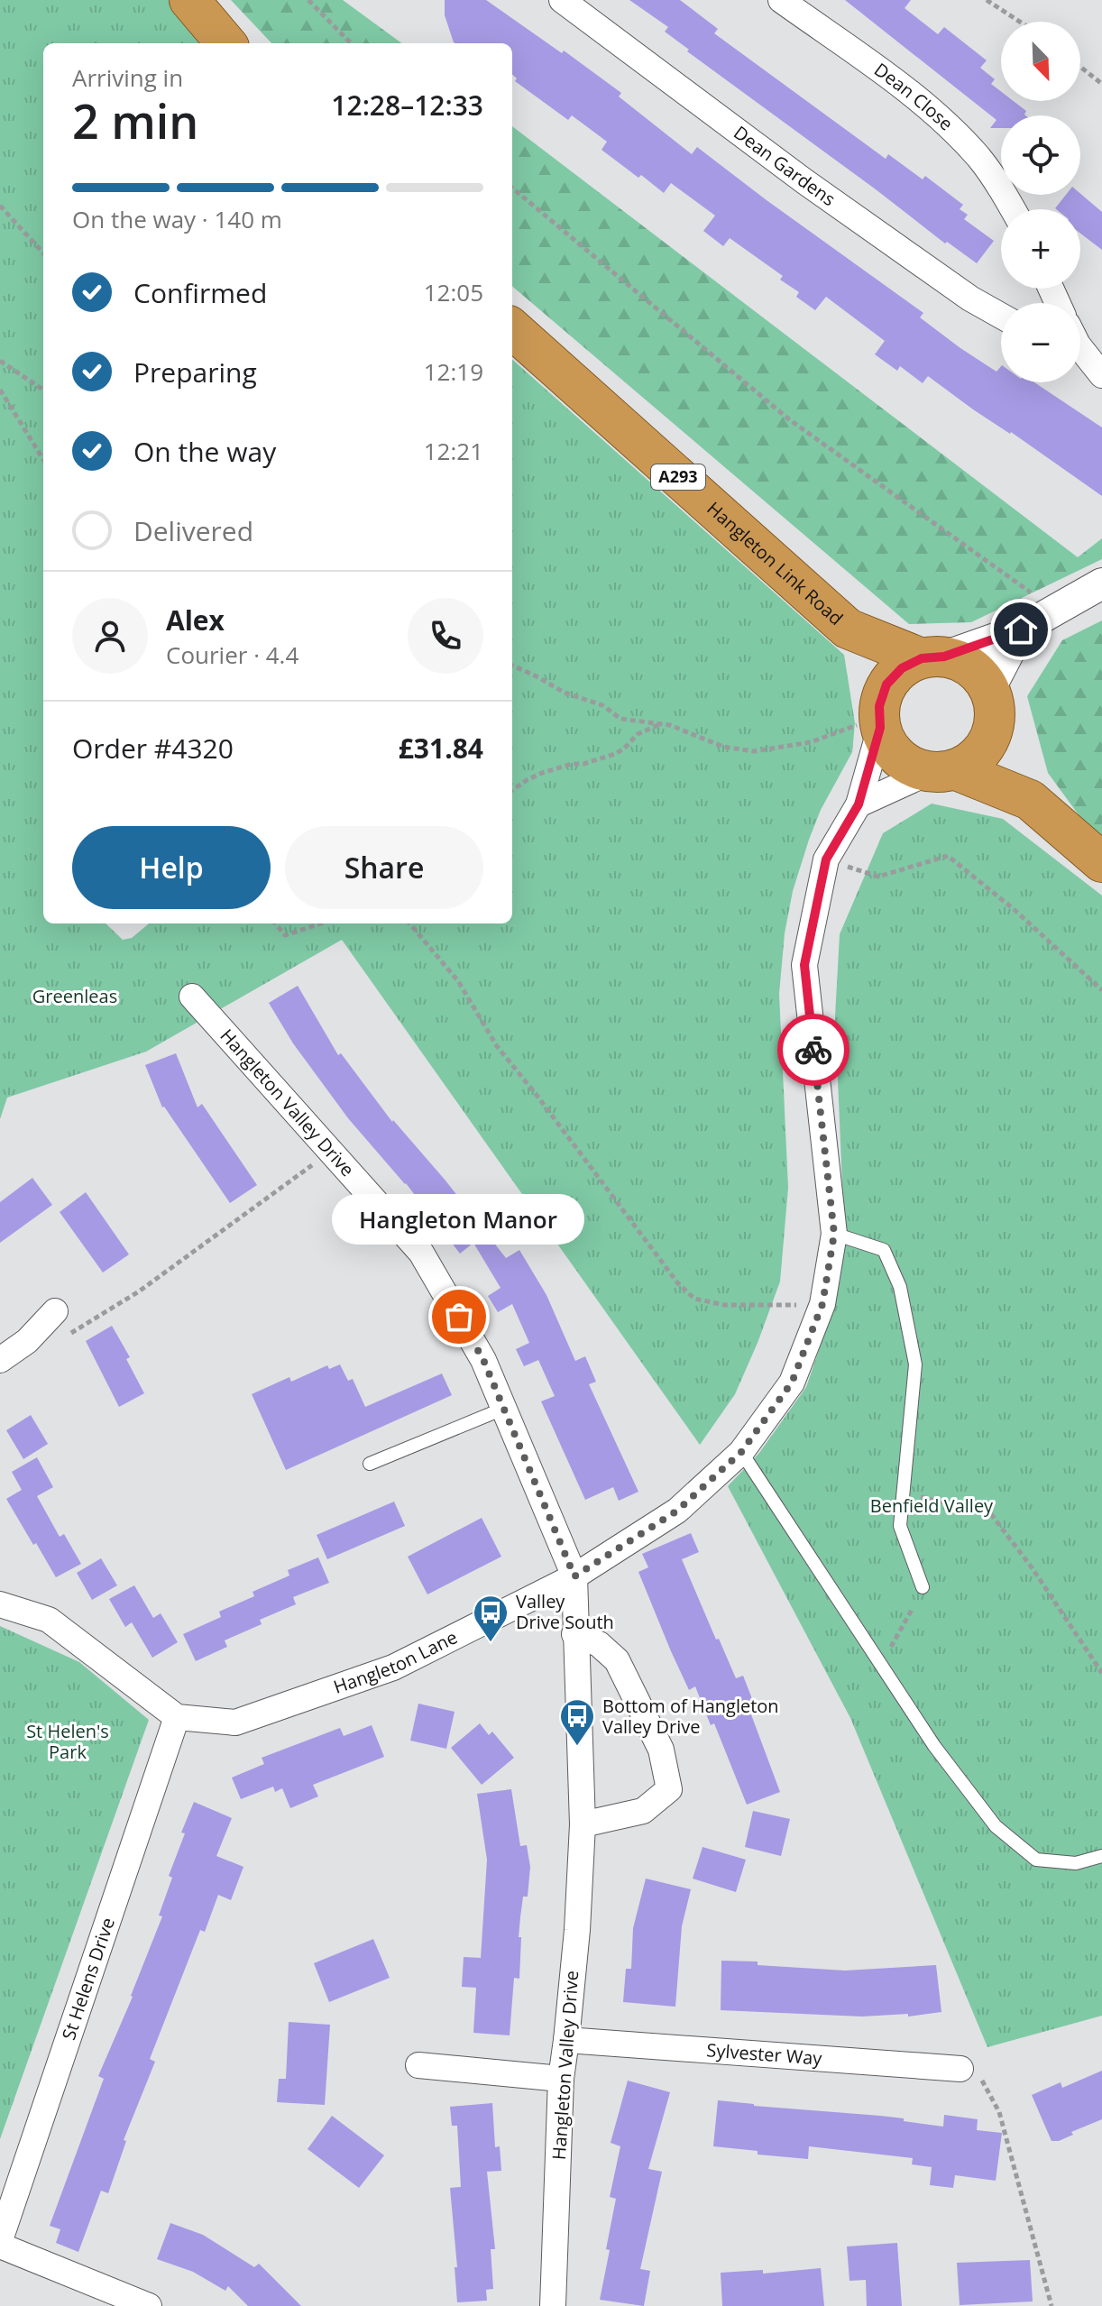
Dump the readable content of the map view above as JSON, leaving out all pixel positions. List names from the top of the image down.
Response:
{
  "streets": {
    "highway": ["A293", "Hangleton Link Road"],
    "street": [
      "Dean Close",
      "Dean Gardens",
      "Hangleton Valley Drive",
      "Hangleton Lane",
      "St Helens Drive",
      "Sylvester Way"
    ]
  },
  "crossings": [
    ["Hangleton Link Road", "Hangleton Lane"],
    ["Hangleton Valley Drive", "Hangleton Lane"],
    ["Hangleton Valley Drive", "Sylvester Way"],
    ["Hangleton Lane", "St Helens Drive"]
  ],
  "parks": ["Greenleas", "Benfield Valley", "St Helen's Park"],
  "places": {
    "other": ["Hangleton Manor"],
    "bus stop": ["Valley Drive South", "Bottom of Hangleton Valley Drive"]
  },
  "north": "bottom right",
  "page": {
    "map_buttons": ["+", "−"],
    "heading": ["2 min", "Arriving in", "12:28–12:33"],
    "panel": [
      "Alex",
      "Courier · 4.4",
      "Order #4320",
      "£31.84"
    ],
    "bar": "On the way · 140 m",
    "list": [
      ["Confirmed", "12:05"],
      ["Preparing", "12:19"],
      ["On the way", "12:21"],
      "Delivered"
    ],
    "buttons": ["Help", "Share"],
    "bubble": "Hangleton Manor"
  }
}
